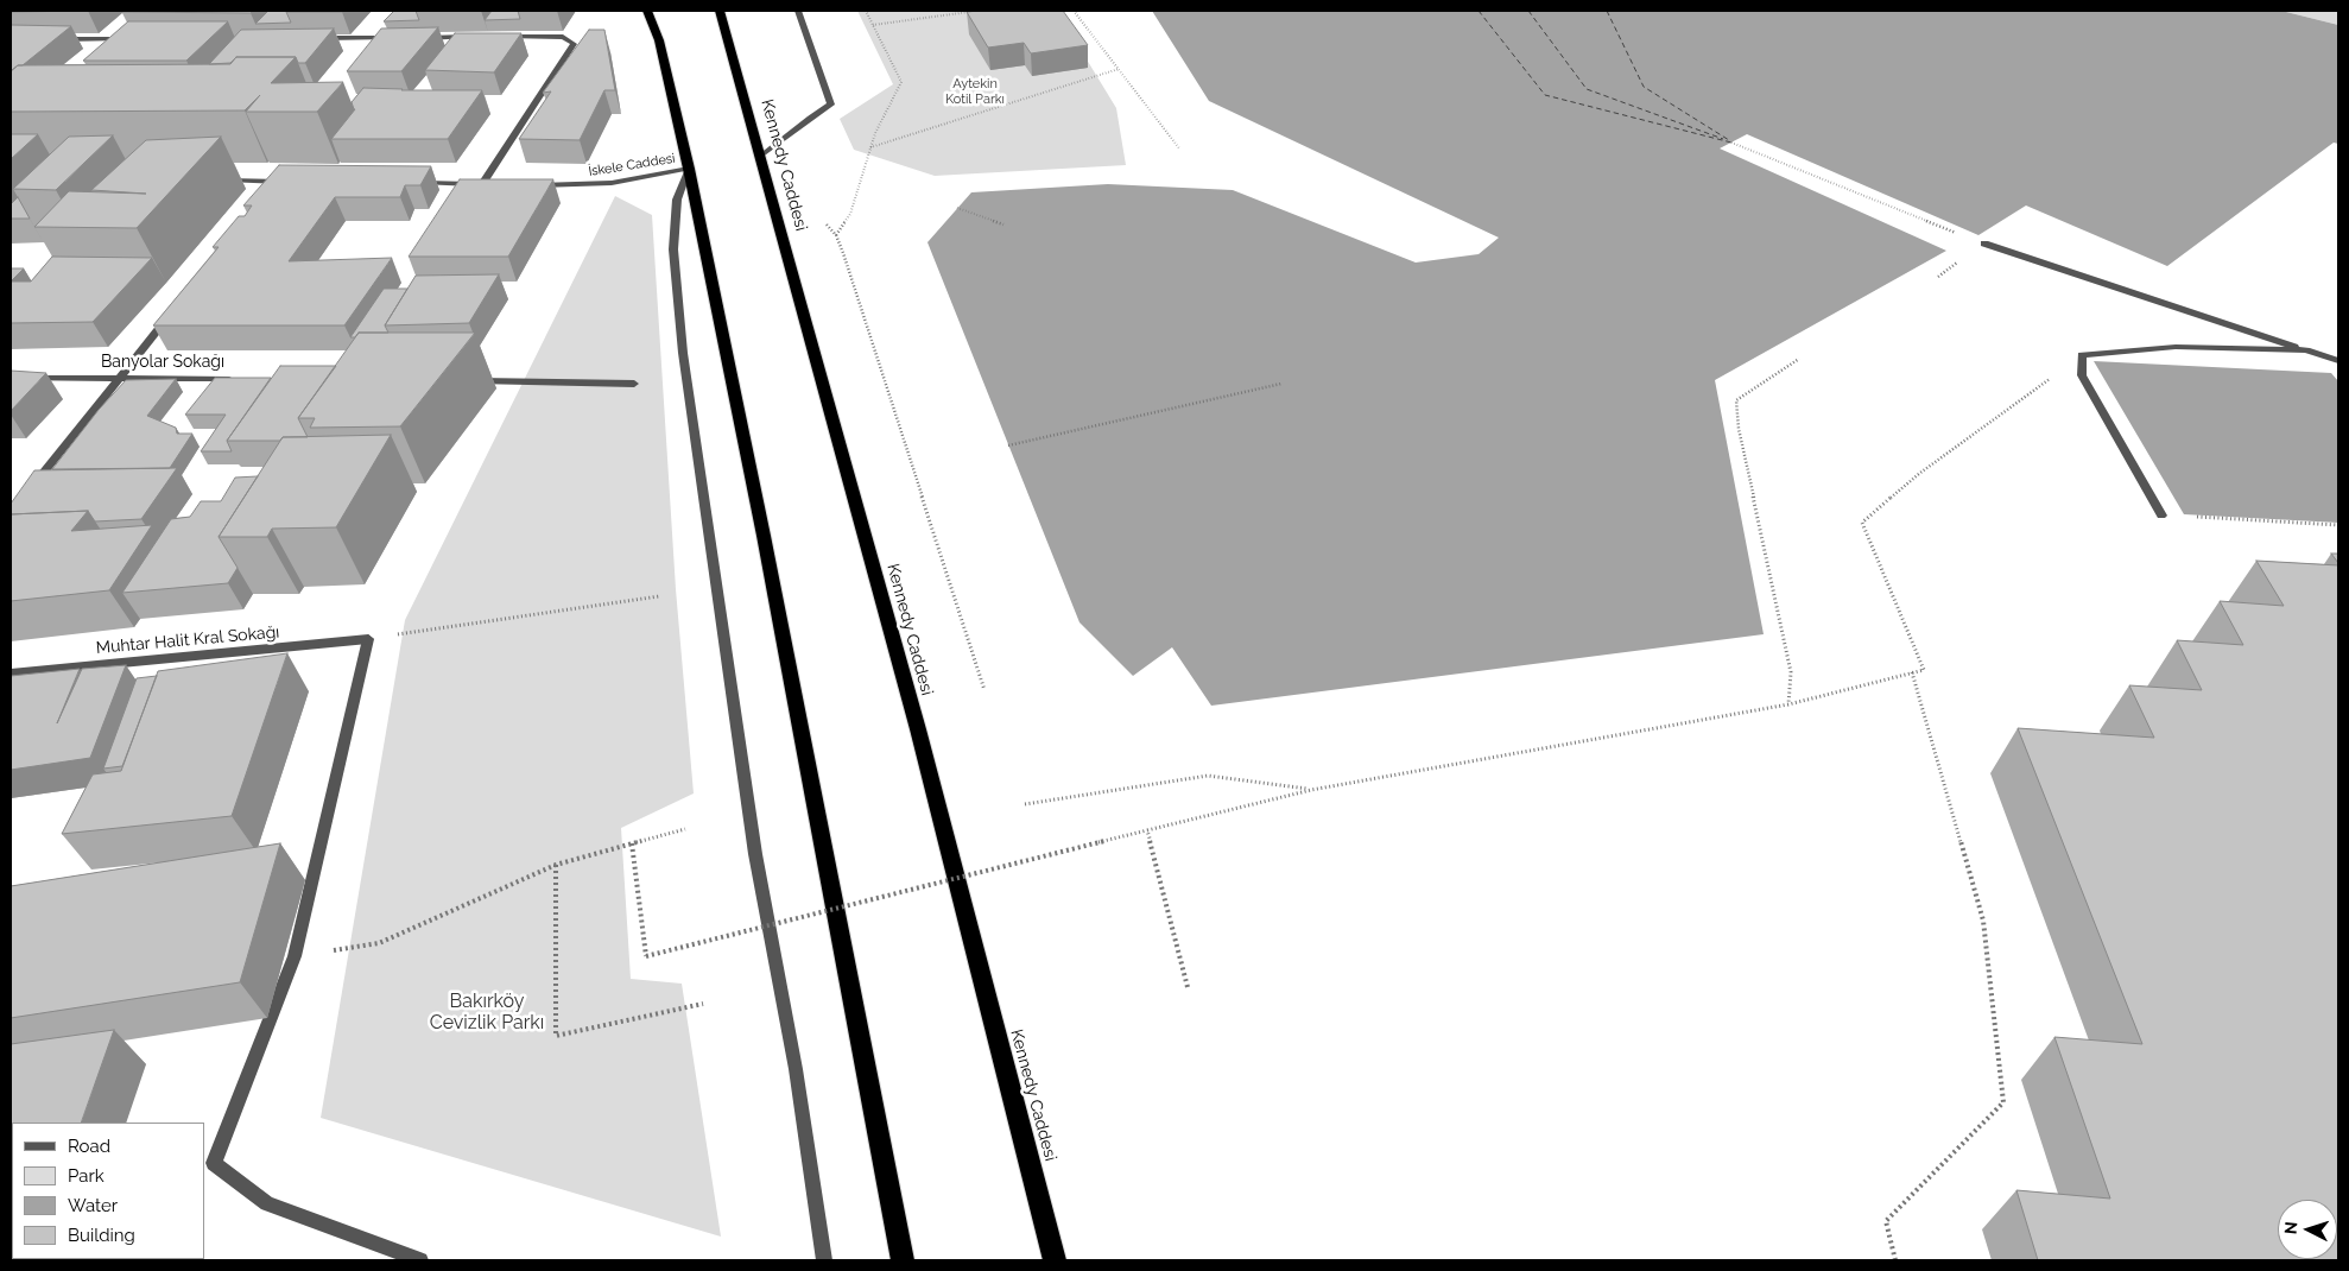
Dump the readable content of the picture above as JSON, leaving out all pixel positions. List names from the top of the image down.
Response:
{
  "streets": {
    "highway": ["Kennedy Caddesi"],
    "street": ["İskele Caddesi", "Banyolar Sokağı", "Muhtar Halit Kral Sokağı"]
  },
  "parks": ["Aytekin Kotil Parkı", "Bakırköy Cevizlik Parkı"],
  "legend": [
    "Road",
    "Park",
    "Water",
    "Building"
  ],
  "north": "left"
}
